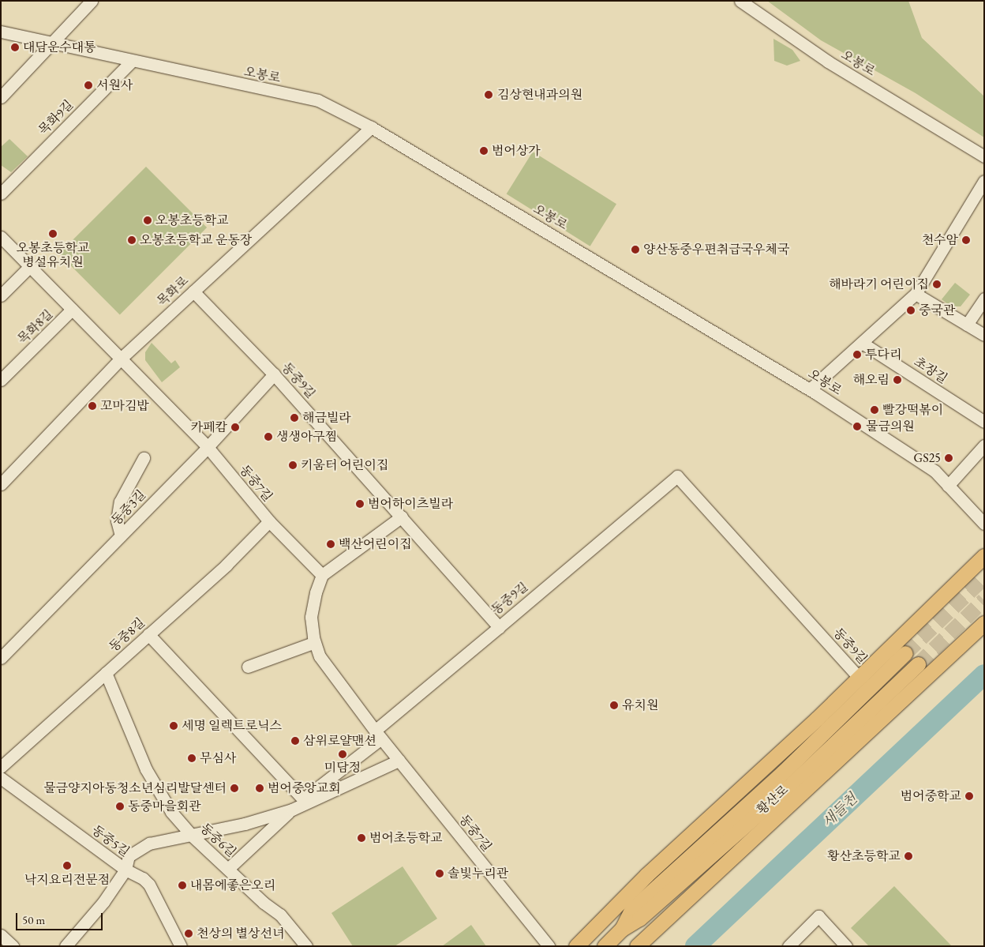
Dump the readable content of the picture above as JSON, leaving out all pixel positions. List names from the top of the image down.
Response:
{
  "streets": {
    "main road": ["황산로"],
    "street": [
      "오봉로",
      "목화9길",
      "목화로",
      "목화8길",
      "초장길",
      "동중9길",
      "동중7길",
      "동중3길",
      "동중8길",
      "동중6길",
      "동중5길"
    ]
  },
  "crossings": [
    ["오봉로", "목화9길"],
    ["오봉로", "목화로"],
    ["목화로", "동중9길"],
    ["목화로", "동중7길"],
    ["동중9길", "동중3길"],
    ["동중7길", "동중3길"],
    ["동중7길", "동중8길"],
    ["동중8길", "동중6길"]
  ],
  "water": ["새들천"],
  "places": [
    "대담운수대통",
    "서원사",
    "김상현내과의원",
    "범어상가",
    "오봉초등학교",
    "오봉초등학교 병설유치원",
    "오봉초등학교 운동장",
    "천수암",
    "양산동중우편취급국우체국",
    "해바라기 어린이집",
    "중국관",
    "투다리",
    "해오림",
    "꼬마김밥",
    "빨강떡볶이",
    "해금빌라",
    "물금의원",
    "카페캄",
    "생생아구찜",
    "GS25",
    "키움터 어린이집",
    "범어하이츠빌라",
    "백산어린이집",
    "유치원",
    "세명 일렉트로닉스",
    "삼위로얄맨션",
    "미담정",
    "무심사",
    "물금양지아동청소년심리발달센터",
    "범어중앙교회",
    "범어중학교",
    "동중마을회관",
    "범어초등학교",
    "황산초등학교",
    "낙지요리전문점",
    "솔빛누리관",
    "내몸에좋은오리",
    "천상의 별상선녀"
  ],
  "scale_bar": "50 m"
}
